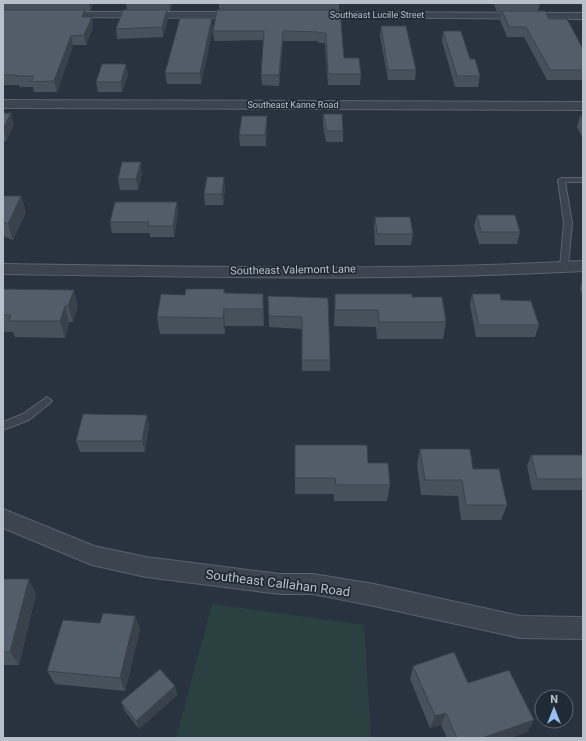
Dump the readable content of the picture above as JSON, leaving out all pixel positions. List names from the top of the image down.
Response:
{
  "streets": {
    "street": [
      "Southeast Lucille Street",
      "Southeast Kanne Road",
      "Southeast Valemont Lane",
      "Southeast Callahan Road"
    ]
  },
  "north": "top"
}
